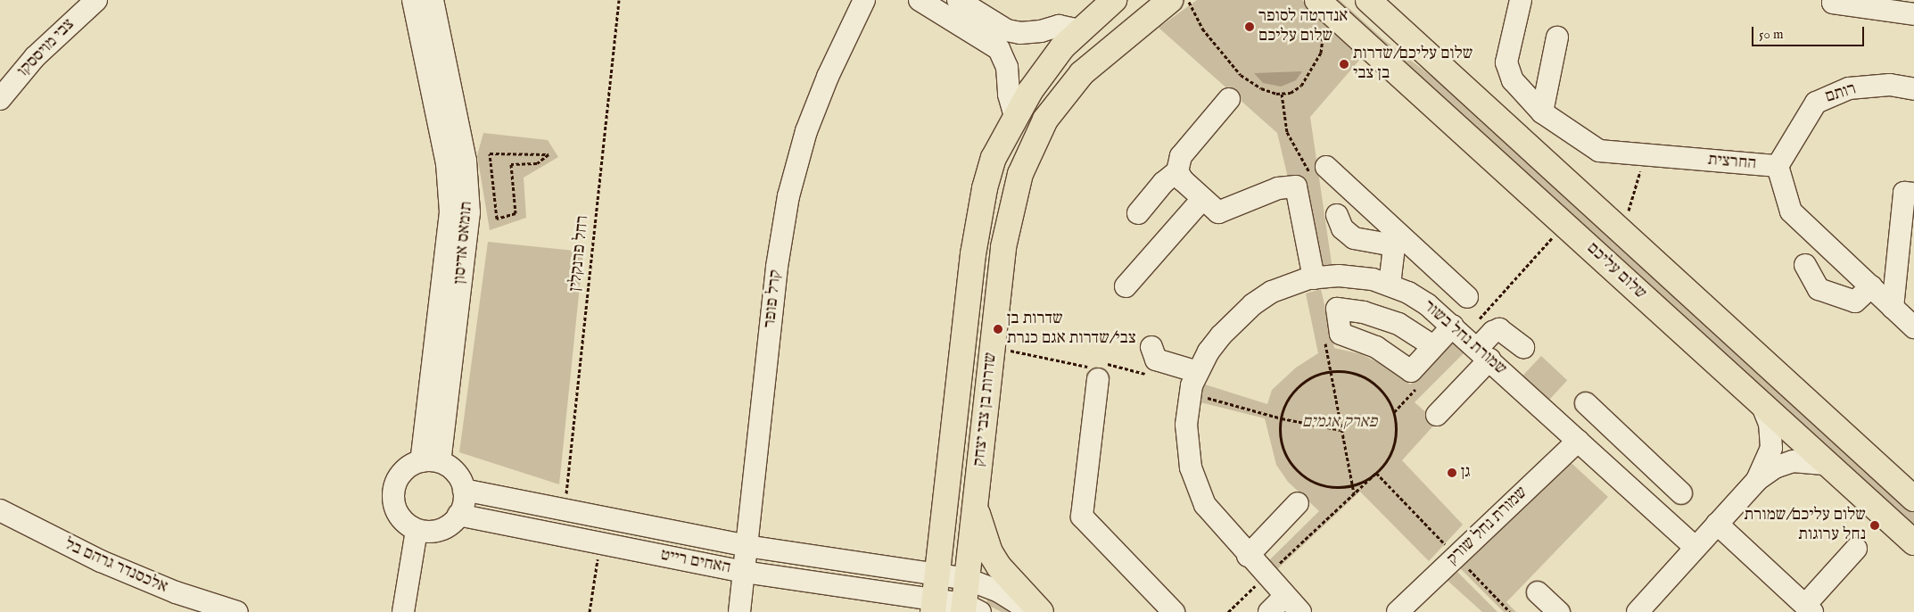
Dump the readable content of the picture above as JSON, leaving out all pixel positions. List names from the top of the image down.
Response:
{
  "streets": {
    "main road": ["שלום עליכם", "שדרות בן צבי יצחק"],
    "street": [
      "צבי מויססקו",
      "רותם",
      "החרצית",
      "תומאס אדיסון",
      "קרל פופר",
      "שמורת נחל בשור",
      "שמורת נחל שורק",
      "האחים רייט",
      "אלכסנדר גרהם בל"
    ],
    "path": ["רחל פרנקלין"]
  },
  "crossings": [
    ["רותם", "החרצית"],
    ["תומאס אדיסון", "האחים רייט"],
    ["רחל פרנקלין", "האחים רייט"],
    ["קרל פופר", "האחים רייט"],
    ["שמורת נחל בשור", "שמורת נחל שורק"],
    ["שדרות בן צבי יצחק", "האחים רייט"]
  ],
  "parks": ["פארק אגמים"],
  "places": [
    "אנדרטה לסופר שלום עליכם",
    "שלום עליכם/שדרות בן צבי",
    "שדרות בן צבי/שדרות אגם כנרת",
    "גן",
    "שלום עליכם/שמורת נחל ערוגות"
  ],
  "scale_bar": "50 m"
}
